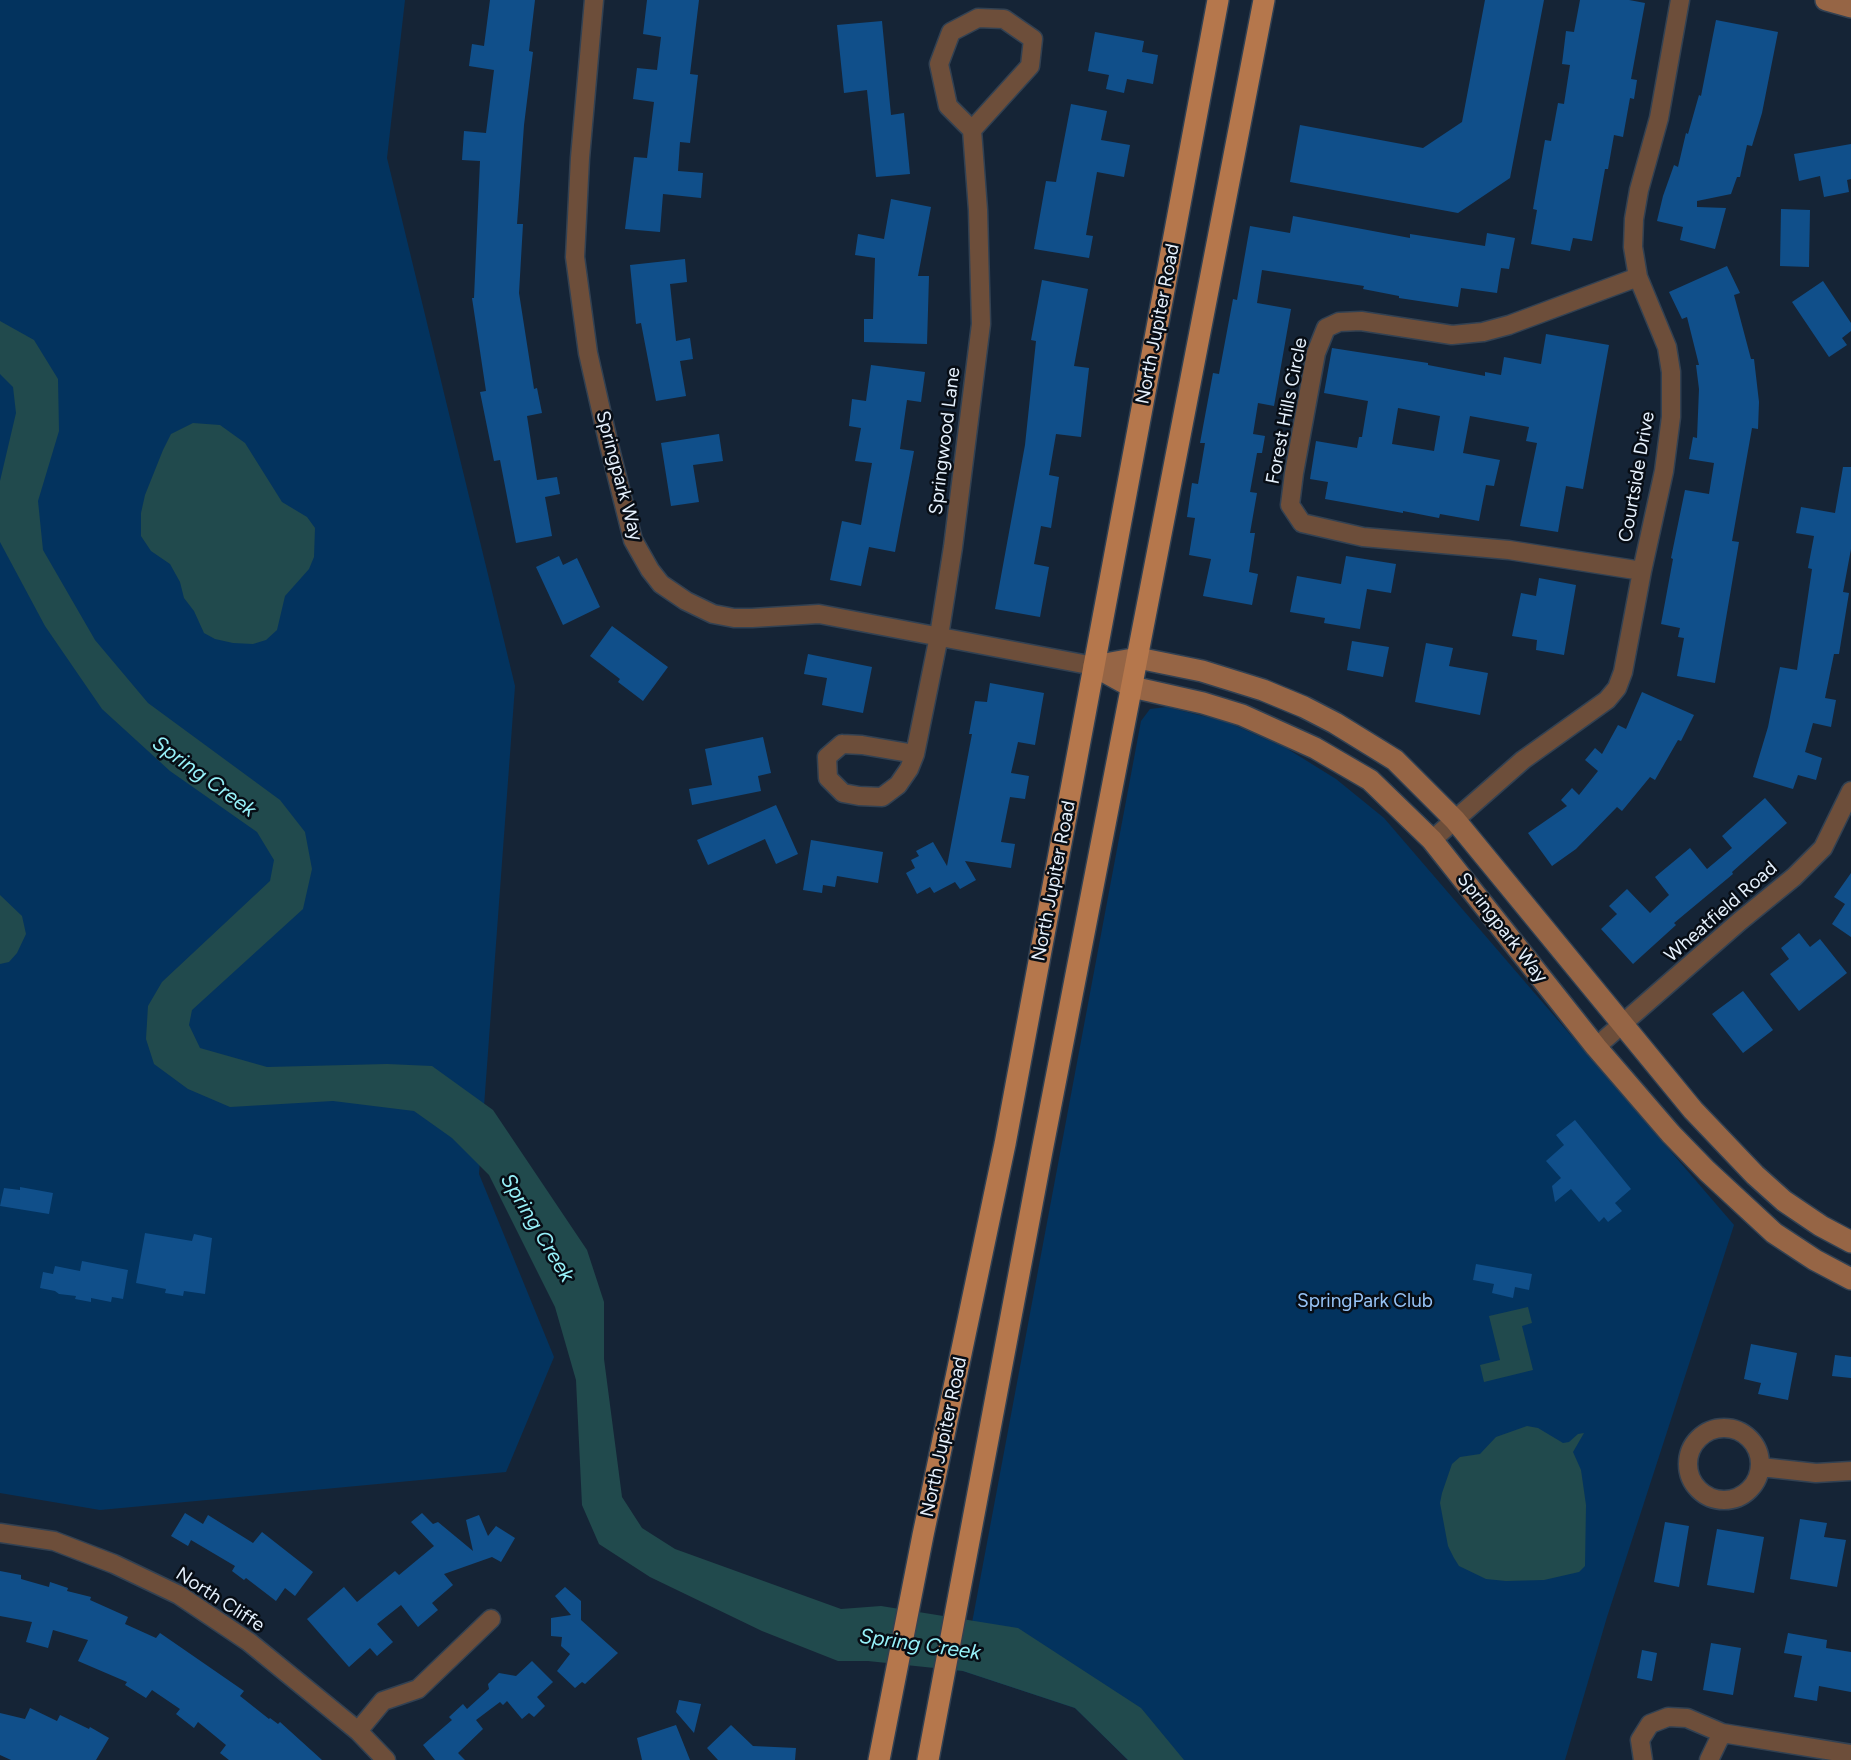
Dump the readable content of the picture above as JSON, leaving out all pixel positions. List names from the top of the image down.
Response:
{
  "streets": {
    "main road": ["North Jupiter Road"],
    "street": [
      "Forest Hills Circle",
      "Springwood Lane",
      "Springpark Way",
      "Courtside Drive",
      "Wheatfield Road",
      "North Cliffe"
    ]
  },
  "crossings": [
    ["North Jupiter Road", "Springpark Way"],
    ["Forest Hills Circle", "Courtside Drive"],
    ["Springwood Lane", "Springpark Way"],
    ["Springpark Way", "Courtside Drive"],
    ["Springpark Way", "Wheatfield Road"]
  ],
  "water": ["Spring Creek"],
  "parks": ["SpringPark Club"]
}
